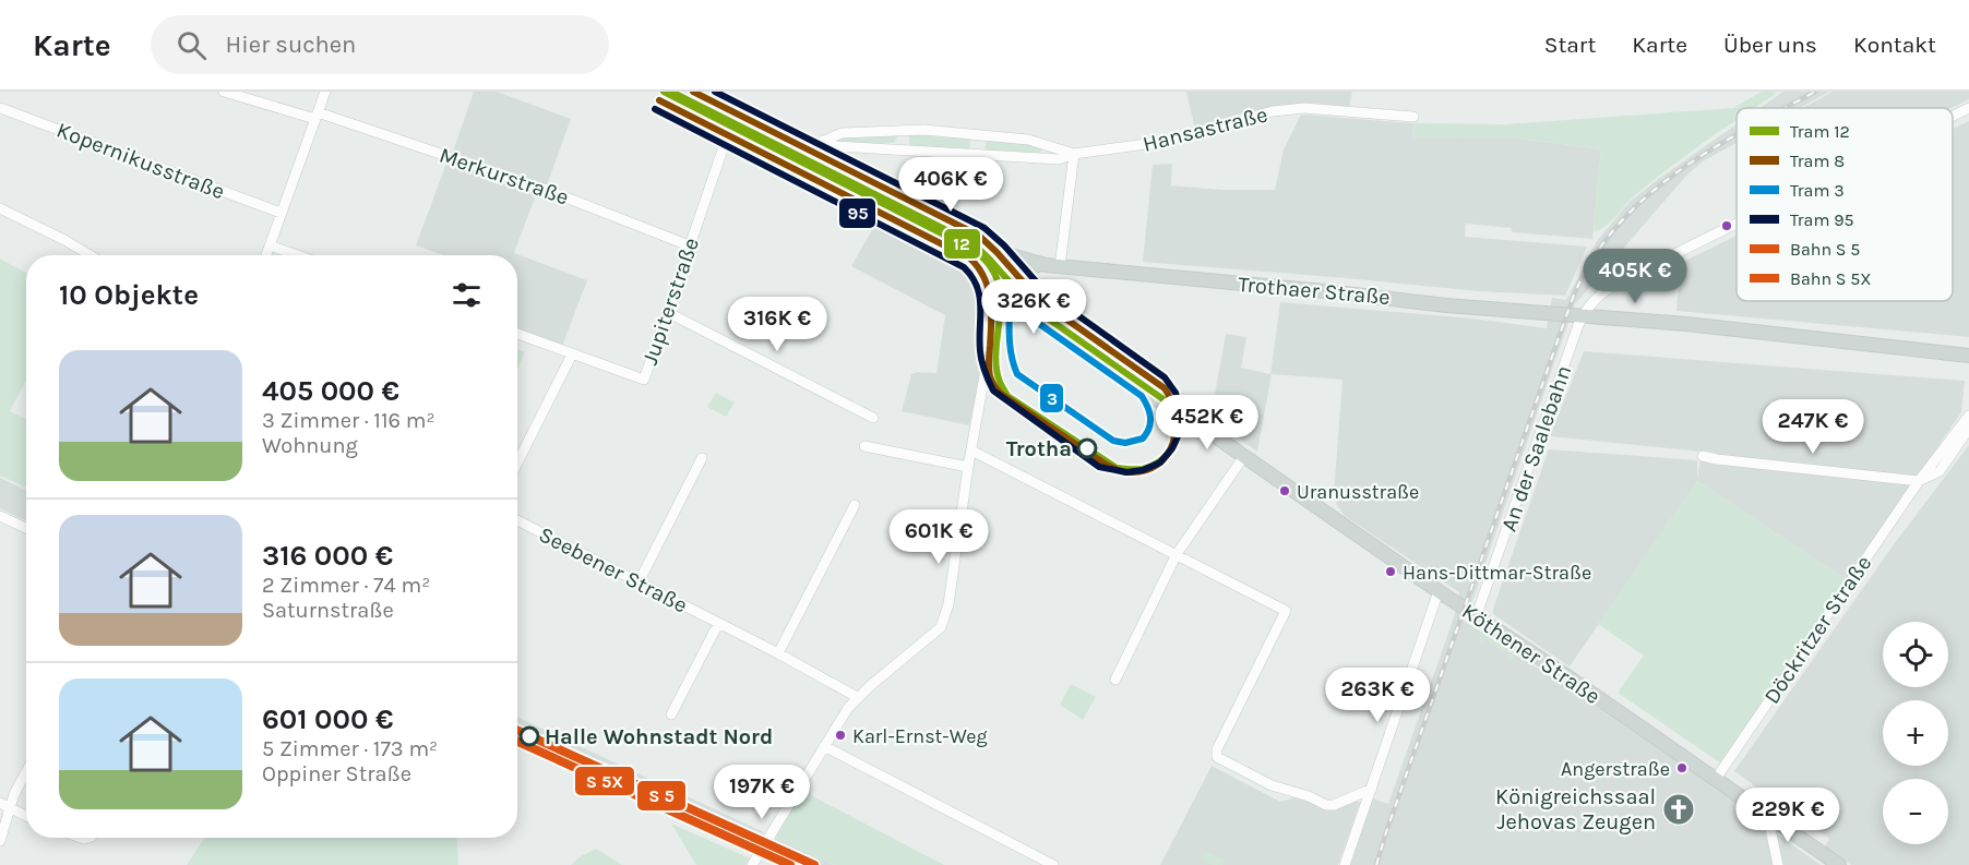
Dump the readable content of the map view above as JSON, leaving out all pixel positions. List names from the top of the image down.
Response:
{
  "streets": {
    "main road": ["Trothaer Straße", "Köthener Straße"],
    "street": [
      "Hansastraße",
      "Kopernikusstraße",
      "Merkurstraße",
      "Jupiterstraße",
      "An der Saalebahn",
      "Seebener Straße",
      "Döckritzer Straße"
    ]
  },
  "crossings": [
    ["Merkurstraße", "Jupiterstraße"],
    ["Trothaer Straße", "Jupiterstraße"],
    ["Trothaer Straße", "An der Saalebahn"],
    ["Trothaer Straße", "Köthener Straße"],
    ["An der Saalebahn", "Köthener Straße"],
    ["Döckritzer Straße", "Köthener Straße"]
  ],
  "places": {
    "other": [
      "Trotha",
      "Uranusstraße",
      "Hans-Dittmar-Straße",
      "Karl-Ernst-Weg",
      "Halle Wohnstadt Nord",
      "Angerstraße"
    ],
    "church": ["Königreichssaal Jehovas Zeugen"]
  },
  "lines": [
    "tram line 12",
    "tram line 8",
    "tram line 95",
    "tram line 3"
  ],
  "legend": [
    "Tram 12",
    "Tram 8",
    "Tram 3",
    "Tram 95",
    "Bahn S 5",
    "Bahn S 5X"
  ],
  "page": {
    "header": "Karte",
    "search": "Hier suchen",
    "nav": [
      "Start",
      "Karte",
      "Über uns",
      "Kontakt"
    ],
    "price": [
      "406K €",
      "405K €",
      "326K €",
      "316K €",
      "452K €",
      "247K €",
      "601K €",
      "263K €",
      "197K €",
      "229K €"
    ],
    "heading": "10 Objekte",
    "list": [
      {
        "name": "405 000 €",
        "note": "3 Zimmer · 116 m² · Wohnung"
      },
      {
        "name": "316 000 €",
        "note": "2 Zimmer · 74 m² · Saturnstraße"
      },
      {
        "name": "601 000 €",
        "note": "5 Zimmer · 173 m² · Oppiner Straße"
      }
    ],
    "map_buttons": ["+", "−"]
  }
}
